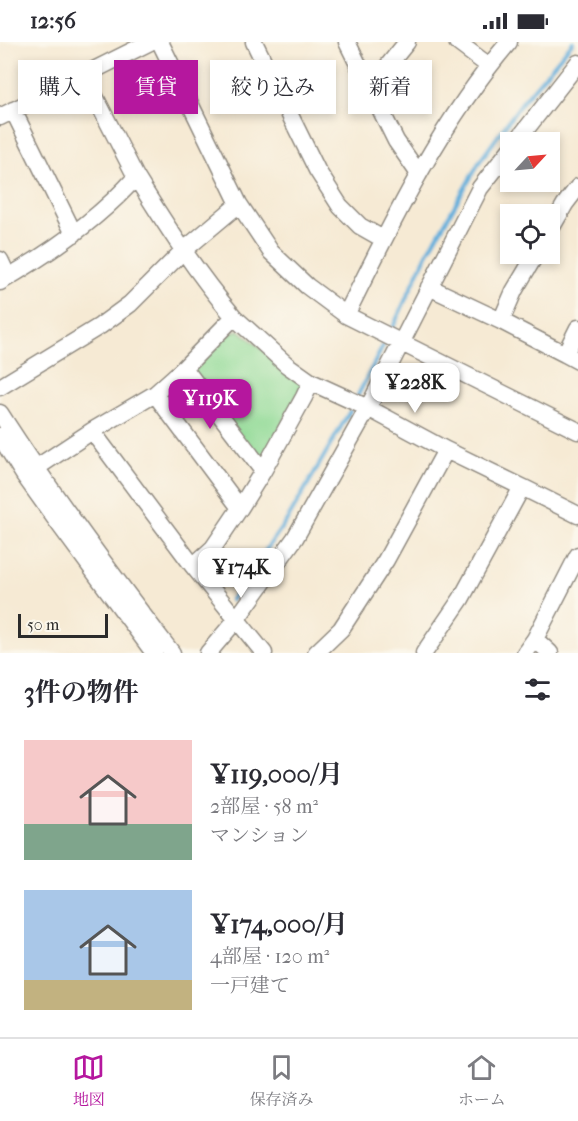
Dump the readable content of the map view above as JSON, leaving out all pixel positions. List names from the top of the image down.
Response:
{
  "scale_bar": "50 m",
  "north": "top right",
  "page": {
    "status": "12:56",
    "chip": [
      "購入",
      "賃貸",
      "絞り込み",
      "新着"
    ],
    "price": ["¥228K", "¥119K", "¥174K"],
    "scale": "50 m",
    "heading": "3件の物件",
    "list": [
      {
        "name": "¥119,000/月",
        "note": "2部屋 · 58 m² · マンション"
      },
      {
        "name": "¥174,000/月",
        "note": "4部屋 · 120 m² · 一戸建て"
      }
    ],
    "tabs": ["地図", "保存済み", "ホーム"]
  }
}
